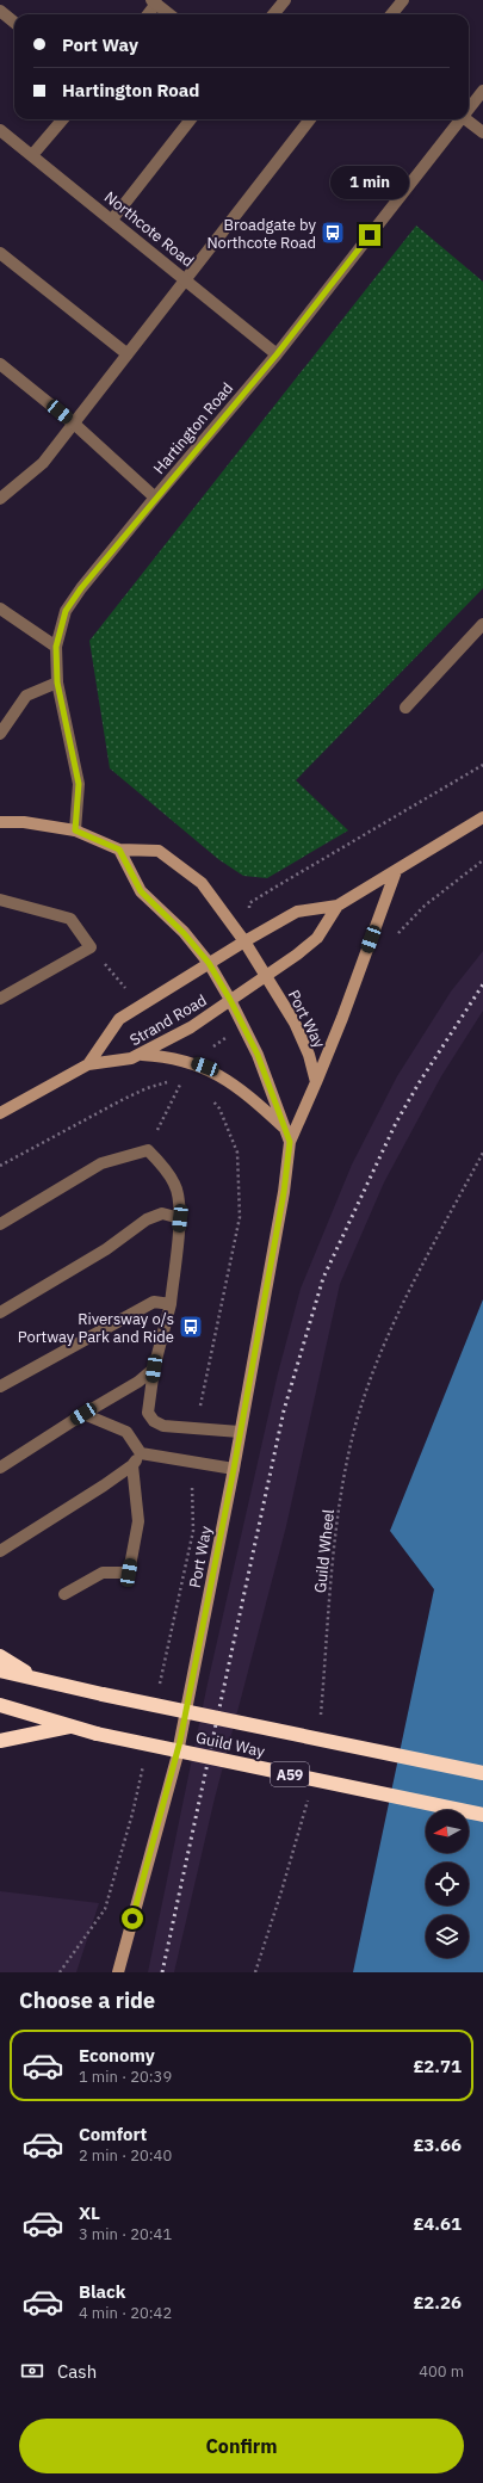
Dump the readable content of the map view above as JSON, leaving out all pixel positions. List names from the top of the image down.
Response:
{
  "streets": {
    "highway": ["Guild Way", "A59"],
    "street": [
      "Northcote Road",
      "Hartington Road",
      "Port Way",
      "Strand Road"
    ],
    "path": ["Guild Wheel"]
  },
  "crossings": [
    ["Northcote Road", "Hartington Road"],
    ["Port Way", "Strand Road"]
  ],
  "places": {
    "bus stop": ["Broadgate by Northcote Road", "Riversway o/s Portway Park and Ride"]
  },
  "north": "left",
  "page": {
    "banner": ["Port Way", "Hartington Road"],
    "bubble": "1 min",
    "heading": "Choose a ride",
    "list": [
      {
        "name": "Economy",
        "note": "1 min · 20:39",
        "value": "£2.71"
      },
      {
        "name": "Comfort",
        "note": "2 min · 20:40",
        "value": "£3.66"
      },
      {
        "name": "XL",
        "note": "3 min · 20:41",
        "value": "£4.61"
      },
      {
        "name": "Black",
        "note": "4 min · 20:42",
        "value": "£2.26"
      }
    ],
    "pay": ["Cash", "400 m"],
    "buttons": "Confirm"
  }
}
